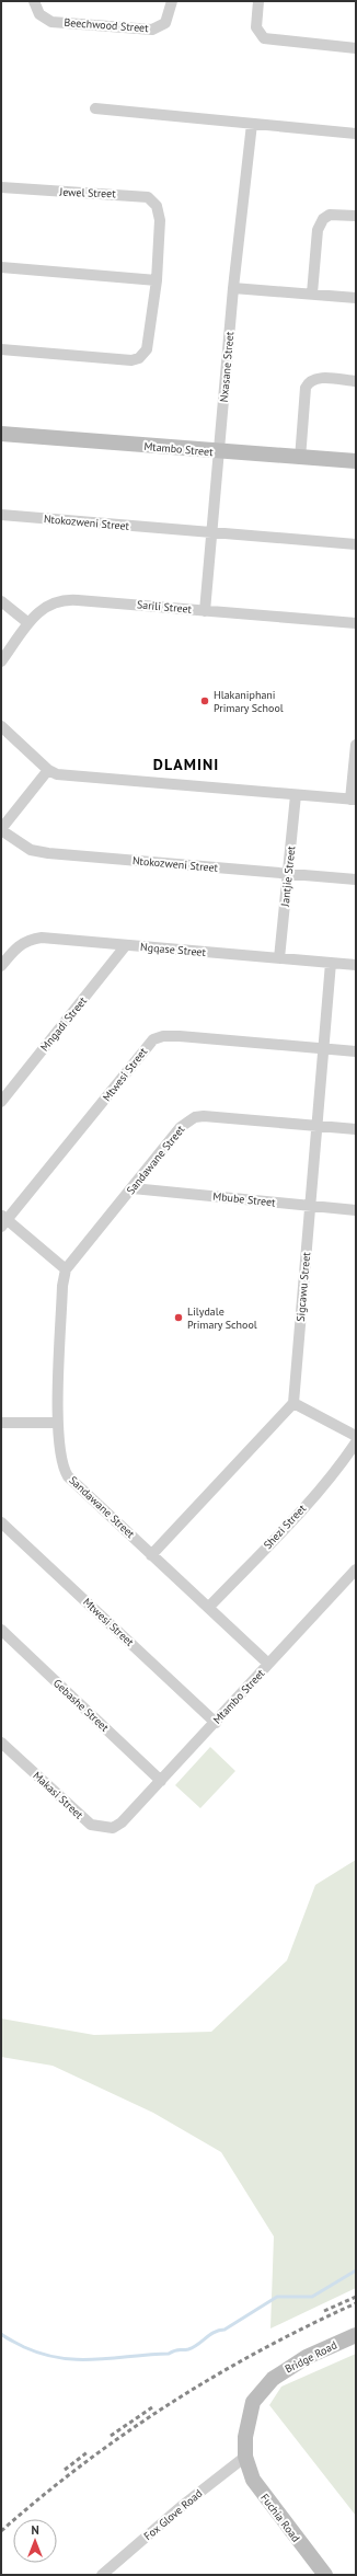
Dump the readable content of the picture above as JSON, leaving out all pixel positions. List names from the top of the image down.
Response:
{
  "streets": {
    "street": [
      "Beechwood Street",
      "Jewel Street",
      "Nxasane Street",
      "Mtambo Street",
      "Ntokozweni Street",
      "Sarili Street",
      "Jantjie Street",
      "Ngqase Street",
      "Mngadi Street",
      "Mtwesi Street",
      "Sandawane Street",
      "Mbube Street",
      "Sigcawu Street",
      "Shezi Street",
      "Gebashe Street",
      "Makasi Street",
      "Bridge Road",
      "Fox Glove Road",
      "Fuchia Road"
    ]
  },
  "crossings": [
    ["Nxasane Street", "Mtambo Street"],
    ["Nxasane Street", "Ntokozweni Street"],
    ["Nxasane Street", "Sarili Street"],
    ["Mtambo Street", "Mtwesi Street"],
    ["Mtambo Street", "Sandawane Street"],
    ["Mtambo Street", "Gebashe Street"],
    ["Mtambo Street", "Makasi Street"],
    ["Ntokozweni Street", "Jantjie Street"],
    ["Jantjie Street", "Ngqase Street"],
    ["Ngqase Street", "Mngadi Street"],
    ["Ngqase Street", "Sigcawu Street"],
    ["Mtwesi Street", "Sigcawu Street"],
    ["Sandawane Street", "Mbube Street"],
    ["Sandawane Street", "Sigcawu Street"],
    ["Sandawane Street", "Shezi Street"],
    ["Mbube Street", "Sigcawu Street"],
    ["Bridge Road", "Fox Glove Road"],
    ["Bridge Road", "Fuchia Road"],
    ["Fox Glove Road", "Fuchia Road"]
  ],
  "districts": ["DLAMINI"],
  "places": ["Hlakaniphani Primary School", "Lilydale Primary School"],
  "north": "top"
}
